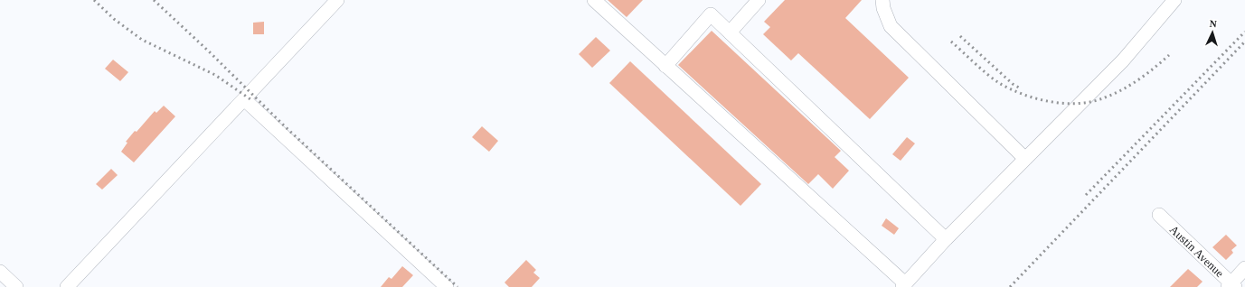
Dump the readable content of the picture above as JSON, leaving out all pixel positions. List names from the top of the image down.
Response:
{
  "streets": {
    "street": ["Austin Avenue"]
  },
  "north": "top"
}
